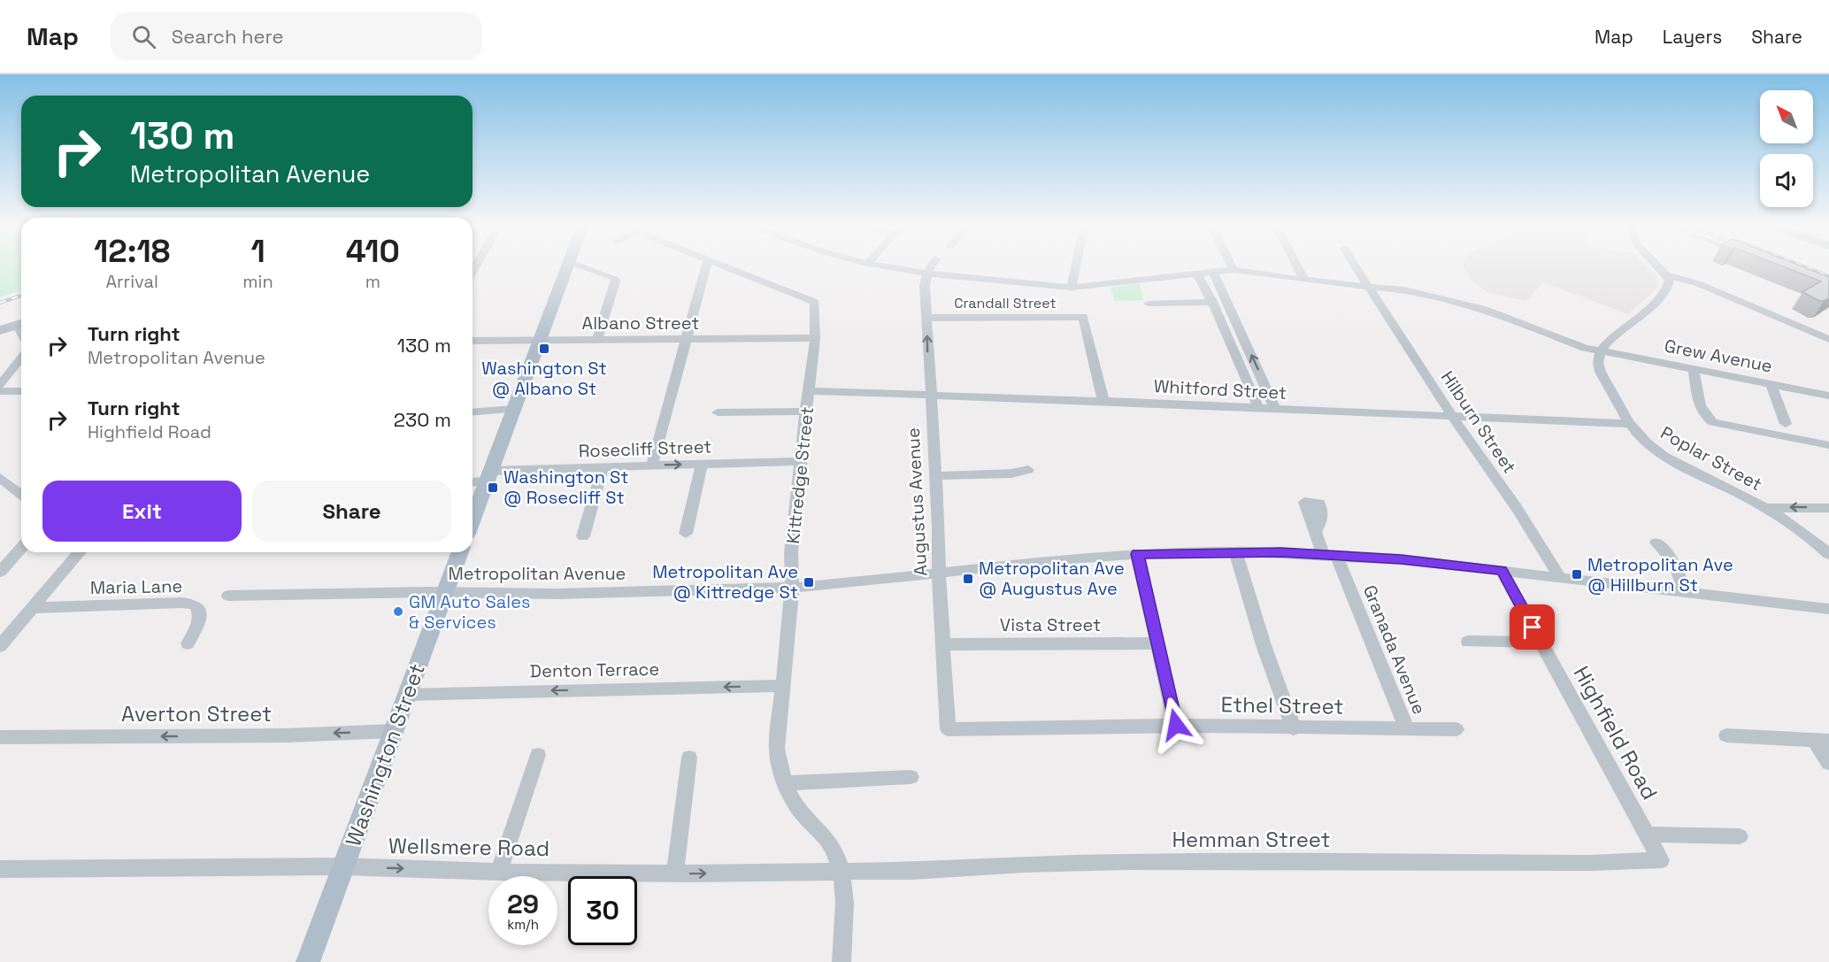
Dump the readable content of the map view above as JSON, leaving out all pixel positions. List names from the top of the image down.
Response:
{
  "streets": {
    "main road": ["Washington Street"],
    "street": [
      "Crandall Street",
      "Albano Street",
      "Grew Avenue",
      "Whitford Street",
      "Hilburn Street",
      "Rosecliff Street",
      "Poplar Street",
      "Kittredge Street",
      "Augustus Avenue",
      "Metropolitan Avenue",
      "Maria Lane",
      "Vista Street",
      "Granada Avenue",
      "Denton Terrace",
      "Ethel Street",
      "Averton Street",
      "Highfield Road",
      "Hemman Street",
      "Wellsmere Road"
    ]
  },
  "crossings": [
    ["Crandall Street", "Whitford Street"],
    ["Crandall Street", "Augustus Avenue"],
    ["Albano Street", "Kittredge Street"],
    ["Grew Avenue", "Poplar Street"],
    ["Whitford Street", "Hilburn Street"],
    ["Whitford Street", "Poplar Street"],
    ["Whitford Street", "Kittredge Street"],
    ["Whitford Street", "Augustus Avenue"],
    ["Hilburn Street", "Metropolitan Avenue"],
    ["Rosecliff Street", "Kittredge Street"],
    ["Kittredge Street", "Metropolitan Avenue"],
    ["Kittredge Street", "Denton Terrace"],
    ["Kittredge Street", "Hemman Street"],
    ["Kittredge Street", "Wellsmere Road"],
    ["Augustus Avenue", "Metropolitan Avenue"],
    ["Augustus Avenue", "Vista Street"],
    ["Augustus Avenue", "Ethel Street"],
    ["Metropolitan Avenue", "Granada Avenue"],
    ["Metropolitan Avenue", "Highfield Road"],
    ["Metropolitan Avenue", "Washington Street"],
    ["Granada Avenue", "Ethel Street"],
    ["Denton Terrace", "Washington Street"],
    ["Averton Street", "Washington Street"],
    ["Highfield Road", "Hemman Street"],
    ["Washington Street", "Wellsmere Road"],
    ["Hemman Street", "Wellsmere Road"]
  ],
  "one_way": ["Denton Terrace", "Averton Street", "Wellsmere Road"],
  "places": {
    "transit": [
      "Washington St @ Albano St",
      "Washington St @ Rosecliff St",
      "Metropolitan Ave @ Hillburn St",
      "Metropolitan Ave @ Augustus Ave",
      "Metropolitan Ave @ Kittredge St"
    ],
    "other": ["GM Auto Sales & Services"]
  },
  "north": "top left",
  "page": {
    "header": "Map",
    "search": "Search here",
    "nav": ["Map", "Layers", "Share"],
    "turn": ["130 m", "Metropolitan Avenue"],
    "eta": [
      "12:18",
      "Arrival",
      "1",
      "min",
      "410",
      "m"
    ],
    "list": [
      {
        "name": "Turn right",
        "note": "Metropolitan Avenue",
        "value": "130 m"
      },
      {
        "name": "Turn right",
        "note": "Highfield Road",
        "value": "230 m"
      }
    ],
    "buttons": ["Exit", "Share"],
    "speed": "29 km/h",
    "limit": "30"
  }
}
